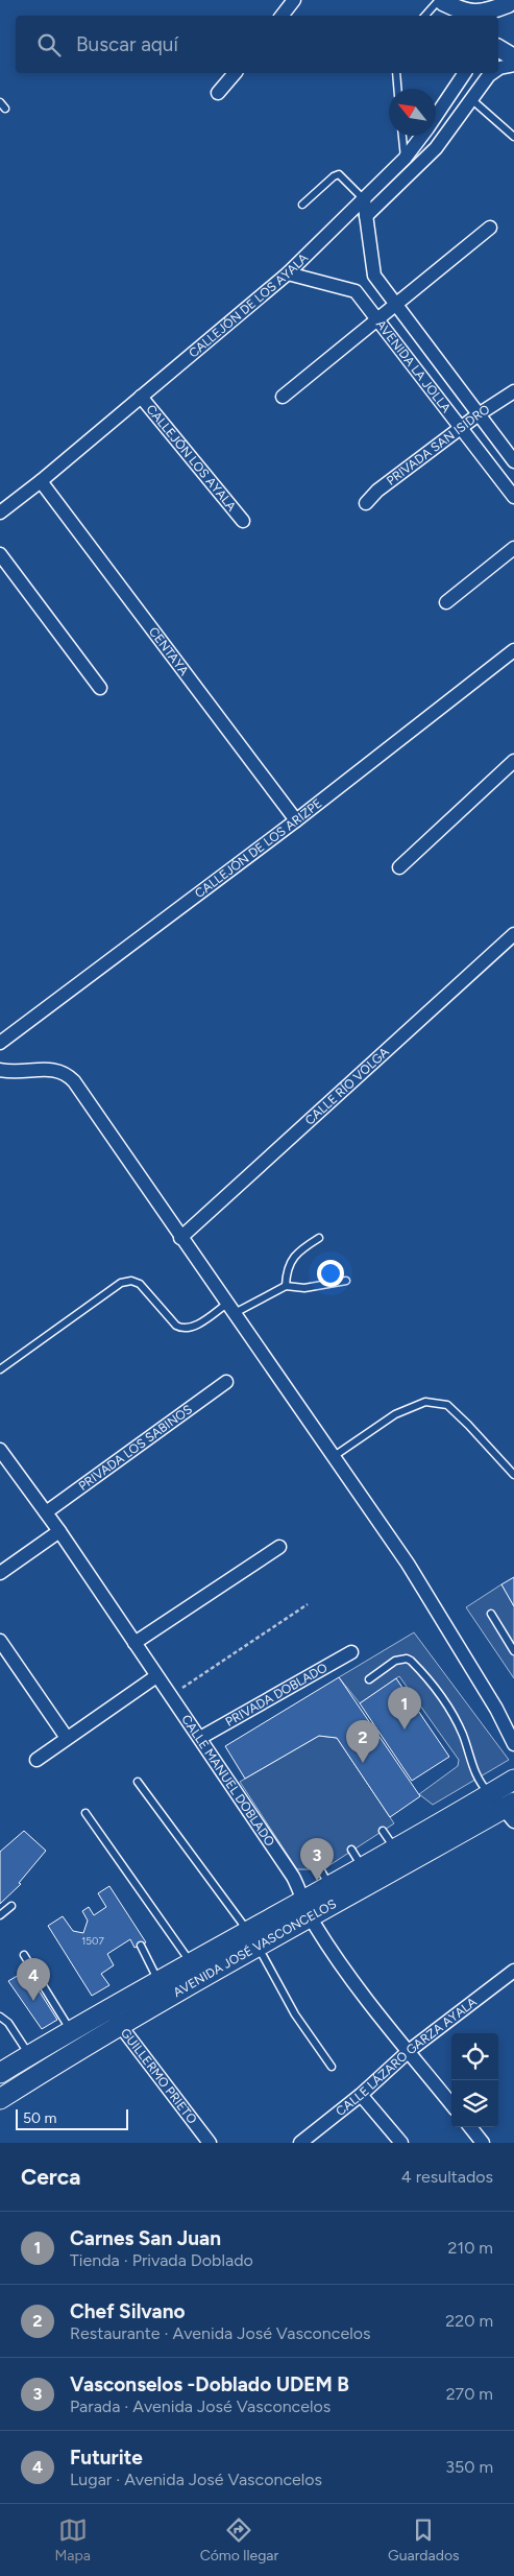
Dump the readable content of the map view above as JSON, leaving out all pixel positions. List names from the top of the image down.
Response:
{
  "streets": {
    "main road": ["AVENIDA JOSÉ VASCONCELOS"],
    "street": [
      "CALLEJÓN DE LOS AYALA",
      "AVENIDA LA JOLLA",
      "PRIVADA SAN ISIDRO",
      "CALLEJÓN LOS AYALA",
      "CENTAYA",
      "CALLEJÓN DE LOS ARIZPE",
      "CALLE RÍO VOLGA",
      "PRIVADA LOS SABINOS",
      "PRIVADA DOBLADO",
      "CALLE MANUEL DOBLADO",
      "CALLE LÁZARO GARZA AYALA",
      "GUILLERMO PRIETO"
    ]
  },
  "crossings": [
    ["CALLEJÓN DE LOS AYALA", "AVENIDA LA JOLLA"],
    ["CALLEJÓN DE LOS AYALA", "CALLEJÓN LOS AYALA"],
    ["CALLEJÓN DE LOS AYALA", "CENTAYA"],
    ["AVENIDA LA JOLLA", "PRIVADA SAN ISIDRO"],
    ["CENTAYA", "CALLEJÓN DE LOS ARIZPE"],
    ["PRIVADA LOS SABINOS", "CALLE MANUEL DOBLADO"],
    ["PRIVADA DOBLADO", "CALLE MANUEL DOBLADO"],
    ["CALLE MANUEL DOBLADO", "AVENIDA JOSÉ VASCONCELOS"],
    ["CALLE MANUEL DOBLADO", "CALLE LÁZARO GARZA AYALA"],
    ["AVENIDA JOSÉ VASCONCELOS", "GUILLERMO PRIETO"]
  ],
  "house_numbers": ["1507"],
  "scale_bar": "50 m",
  "north": "top left",
  "page": {
    "search": "Buscar aquí",
    "pins": [
      "1",
      "2",
      "3",
      "4"
    ],
    "scale": "50 m",
    "heading": ["Cerca", "4 resultados"],
    "list": [
      {
        "mark": "1",
        "name": "Carnes San Juan",
        "note": "Tienda · Privada Doblado",
        "value": "210 m"
      },
      {
        "mark": "2",
        "name": "Chef Silvano",
        "note": "Restaurante · Avenida José Vasconcelos",
        "value": "220 m"
      },
      {
        "mark": "3",
        "name": "Vasconselos -Doblado UDEM B",
        "note": "Parada · Avenida José Vasconcelos",
        "value": "270 m"
      },
      {
        "mark": "4",
        "name": "Futurite",
        "note": "Lugar · Avenida José Vasconcelos",
        "value": "350 m"
      }
    ],
    "nav": ["Mapa", "Cómo llegar", "Guardados"]
  }
}
